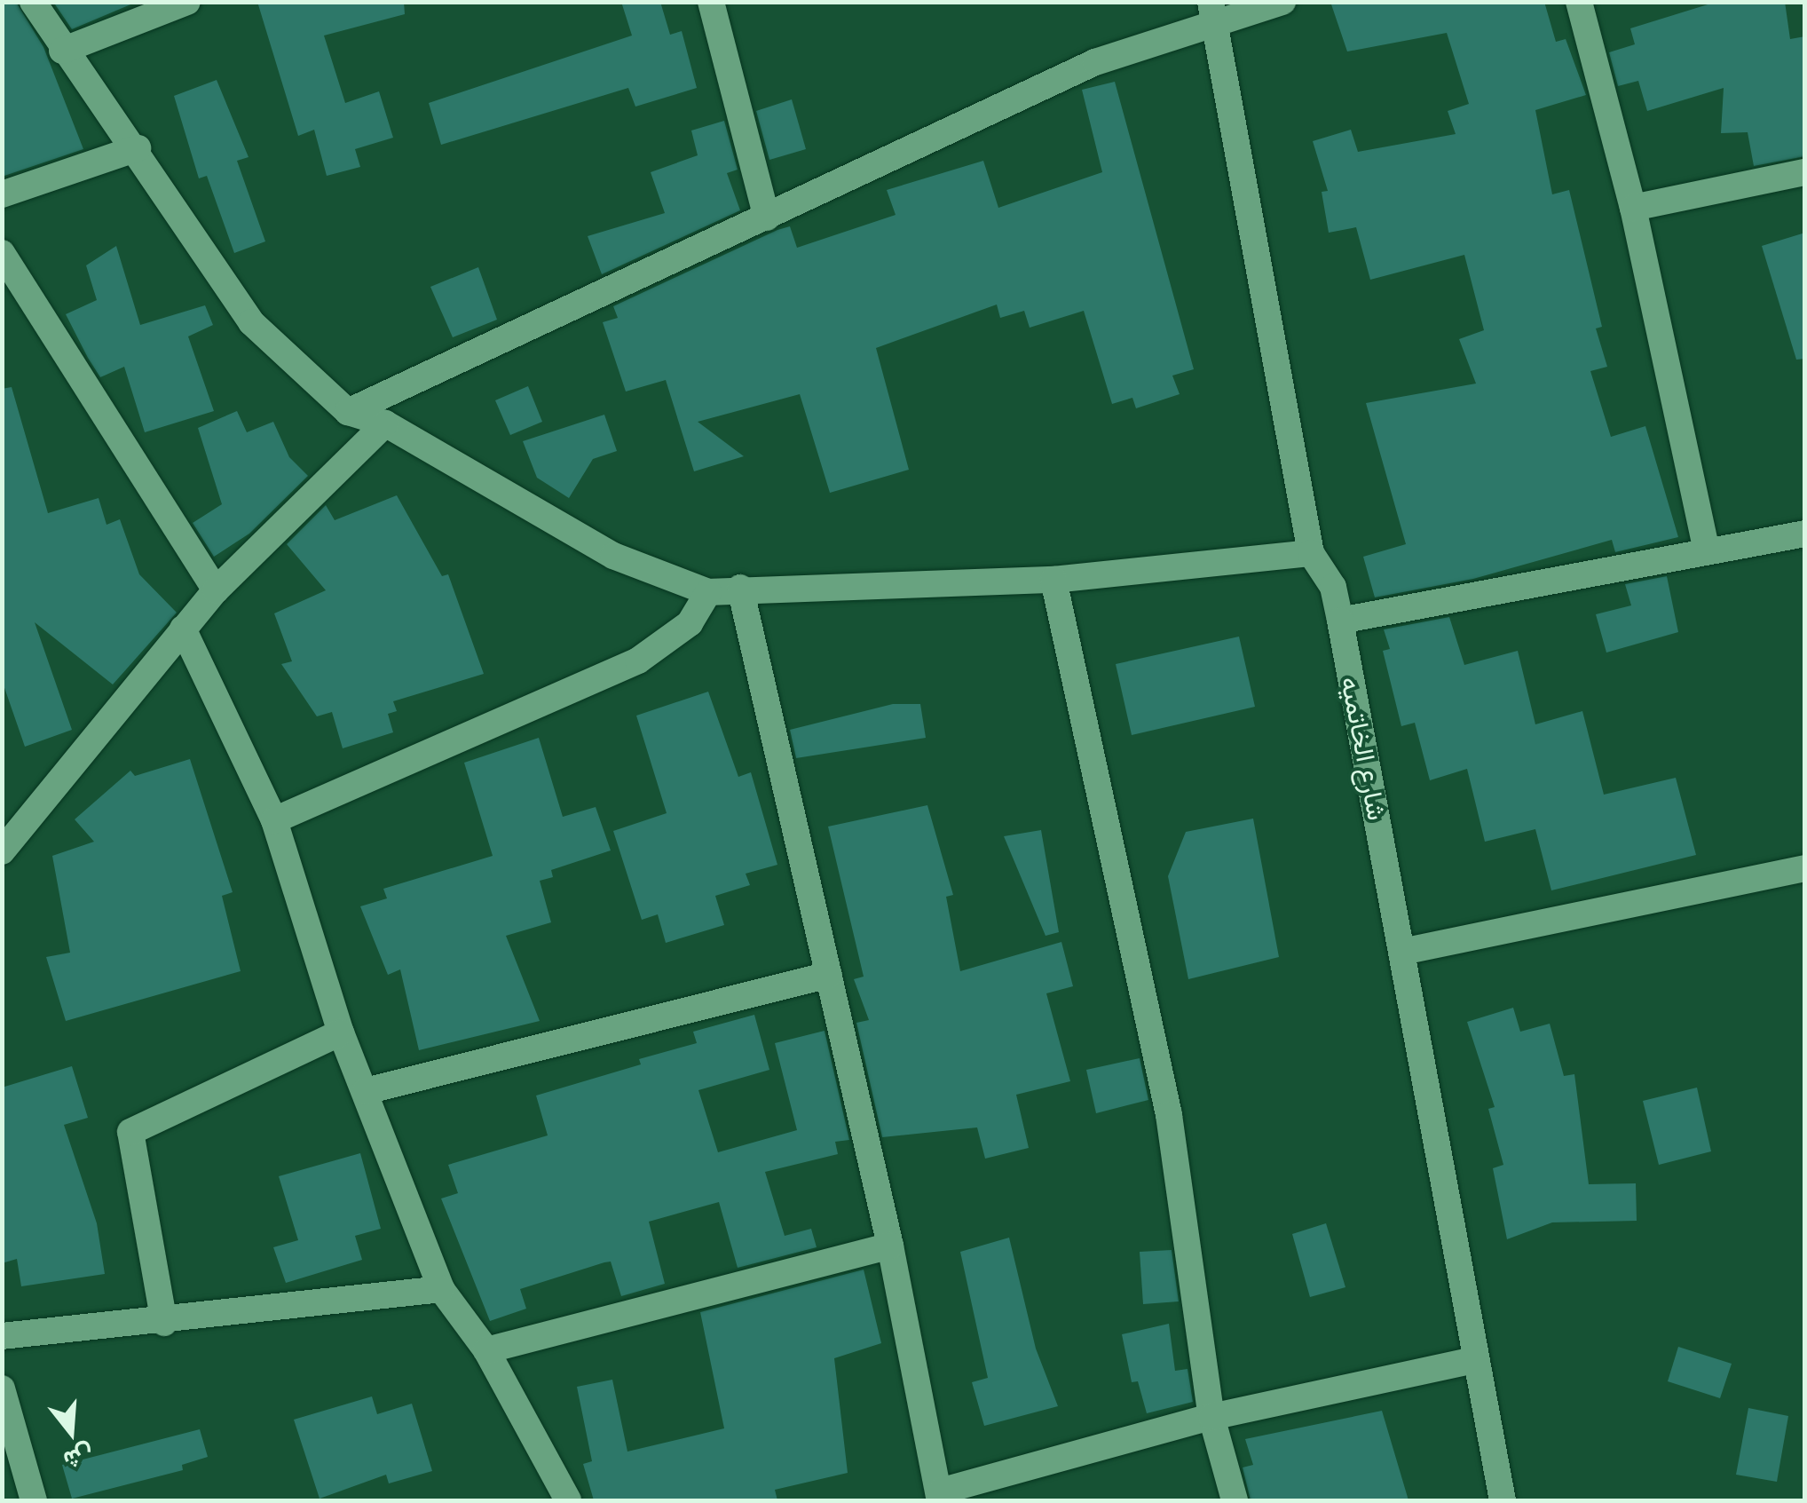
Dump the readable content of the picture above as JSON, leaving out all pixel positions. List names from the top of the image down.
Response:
{
  "streets": {
    "street": ["شارع الخاتميه"]
  },
  "north": "bottom"
}
